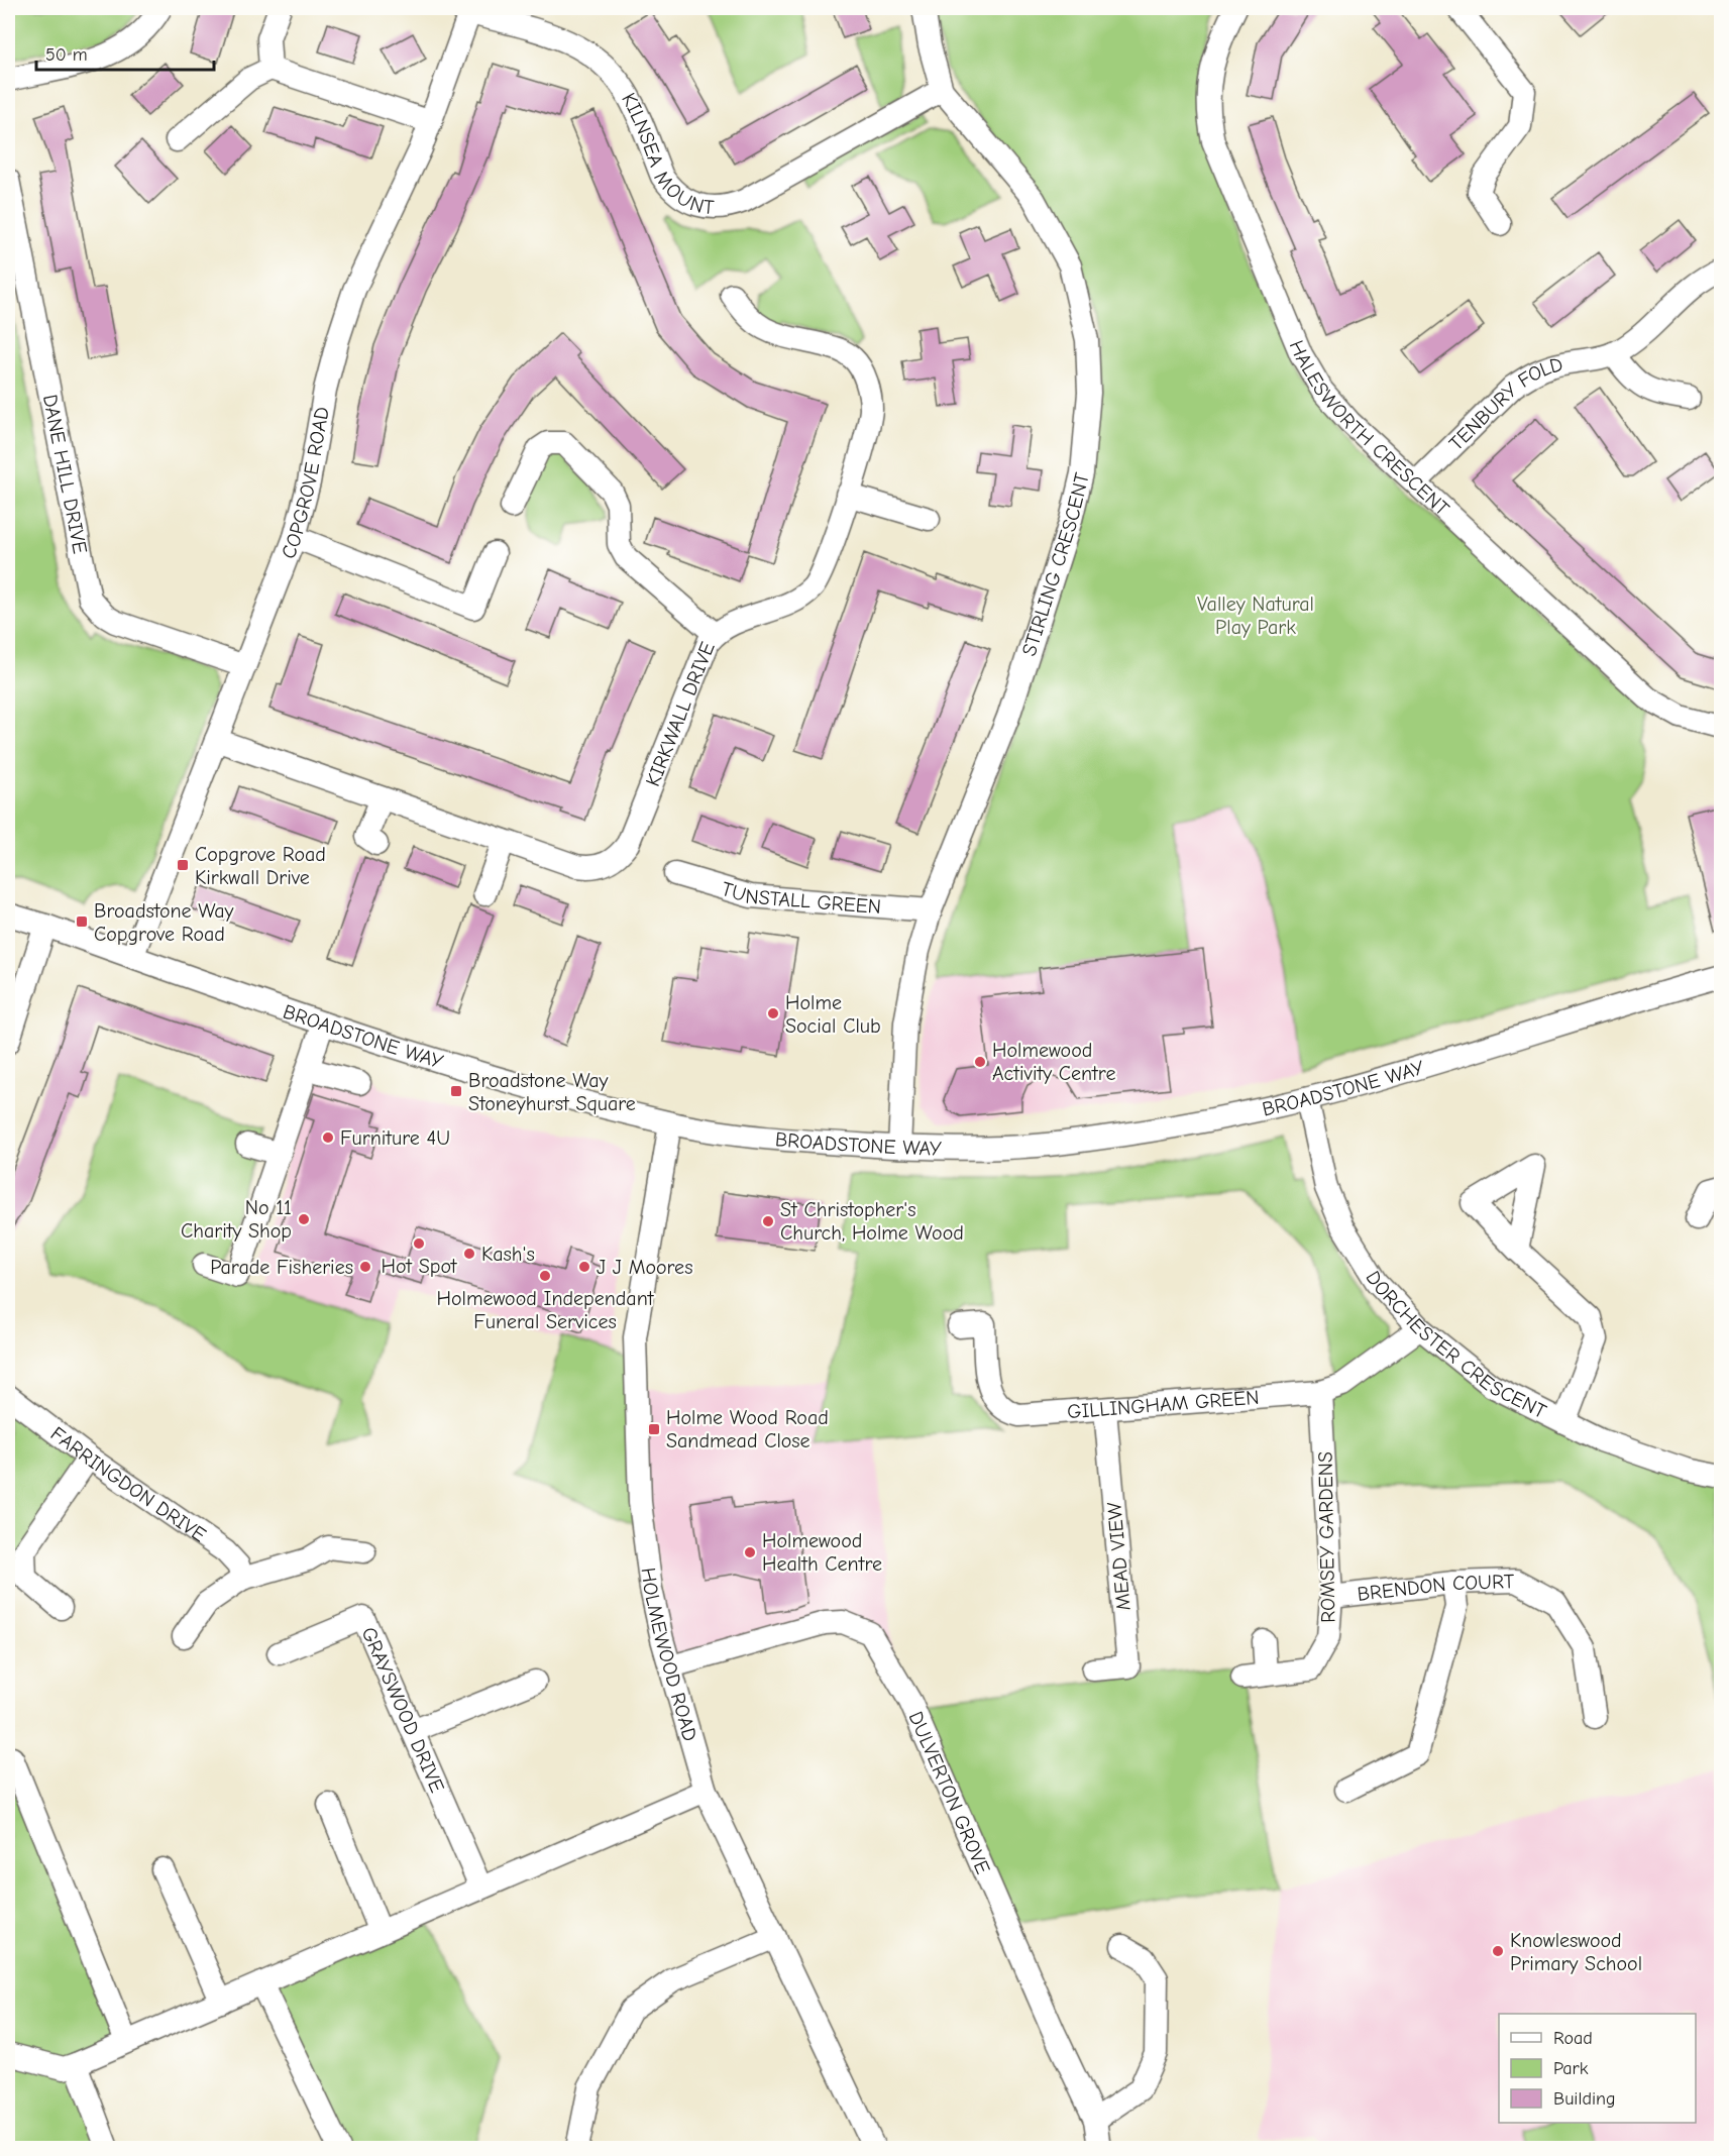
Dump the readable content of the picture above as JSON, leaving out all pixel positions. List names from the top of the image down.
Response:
{
  "streets": {
    "street": [
      "KILNSEA MOUNT",
      "TENBURY FOLD",
      "HALESWORTH CRESCENT",
      "DANE HILL DRIVE",
      "COPGROVE ROAD",
      "STIRLING CRESCENT",
      "KIRKWALL DRIVE",
      "TUNSTALL GREEN",
      "BROADSTONE WAY",
      "DORCHESTER CRESCENT",
      "GILLINGHAM GREEN",
      "FARRINGDON DRIVE",
      "ROMSEY GARDENS",
      "MEAD VIEW",
      "BRENDON COURT",
      "HOLMEWOOD ROAD",
      "GRAYSWOOD DRIVE",
      "DULVERTON GROVE"
    ]
  },
  "crossings": [
    ["KILNSEA MOUNT", "COPGROVE ROAD"],
    ["KILNSEA MOUNT", "STIRLING CRESCENT"],
    ["TENBURY FOLD", "HALESWORTH CRESCENT"],
    ["DANE HILL DRIVE", "COPGROVE ROAD"],
    ["COPGROVE ROAD", "KIRKWALL DRIVE"],
    ["COPGROVE ROAD", "BROADSTONE WAY"],
    ["STIRLING CRESCENT", "TUNSTALL GREEN"],
    ["STIRLING CRESCENT", "BROADSTONE WAY"],
    ["BROADSTONE WAY", "DORCHESTER CRESCENT"],
    ["BROADSTONE WAY", "HOLMEWOOD ROAD"],
    ["DORCHESTER CRESCENT", "GILLINGHAM GREEN"],
    ["GILLINGHAM GREEN", "ROMSEY GARDENS"],
    ["GILLINGHAM GREEN", "MEAD VIEW"],
    ["ROMSEY GARDENS", "BRENDON COURT"],
    ["HOLMEWOOD ROAD", "DULVERTON GROVE"]
  ],
  "parks": ["Valley Natural Play Park"],
  "places": {
    "transit": [
      "Copgrove Road Kirkwall Drive",
      "Broadstone Way Copgrove Road",
      "Broadstone Way Stoneyhurst Square",
      "Holme Wood Road Sandmead Close"
    ],
    "other": [
      "Holme Social Club",
      "Holmewood Activity Centre",
      "Furniture 4U",
      "No 11 Charity Shop",
      "St Christopher's Church, Holme Wood",
      "Hot Spot",
      "Kash's",
      "Parade Fisheries",
      "J J Moores",
      "Holmewood Independant Funeral Services",
      "Holmewood Health Centre",
      "Knowleswood Primary School"
    ]
  },
  "legend": ["Road", "Park", "Building"],
  "scale_bar": "50 m"
}
